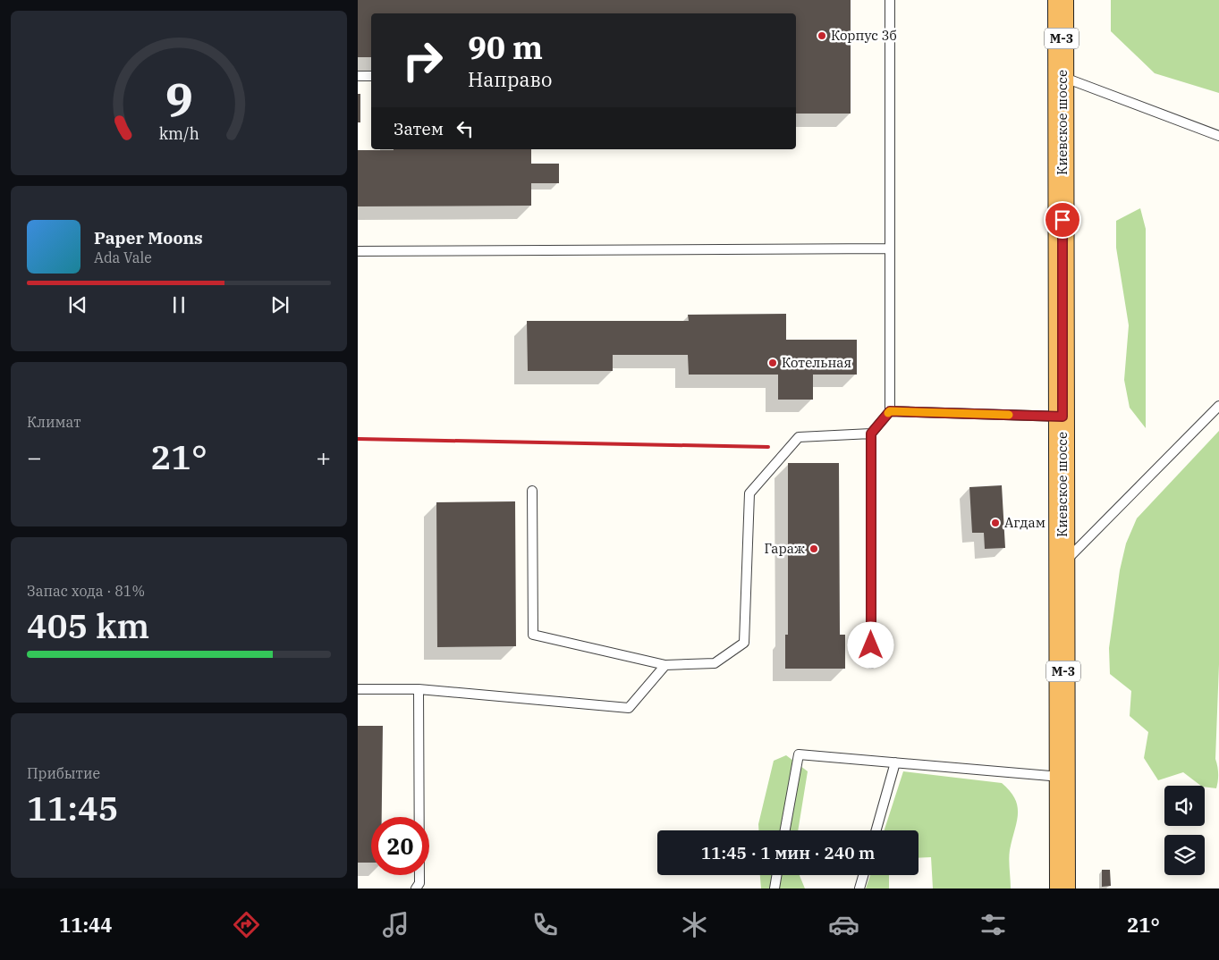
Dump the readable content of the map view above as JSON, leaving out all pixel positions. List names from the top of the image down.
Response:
{
  "streets": {
    "highway": ["М-3", "Киевское шоссе"]
  },
  "places": [
    "Корпус 3б",
    "Котельная",
    "Агдам",
    "Гараж"
  ],
  "page": {
    "turn": ["90 m", "Направо"],
    "then": "Затем",
    "song": ["Paper Moons", "Ada Vale"],
    "tile": [
      "Климат",
      ["Запас хода · 81%", "405 km"],
      ["Прибытие", "11:45"]
    ],
    "heat": ["−", "21°", "+"],
    "limit": "20",
    "trip": "11:45 · 1 мин · 240 m",
    "tabs": ["11:44", "21°"],
    "gauge": ["9", "km/h"]
  }
}
